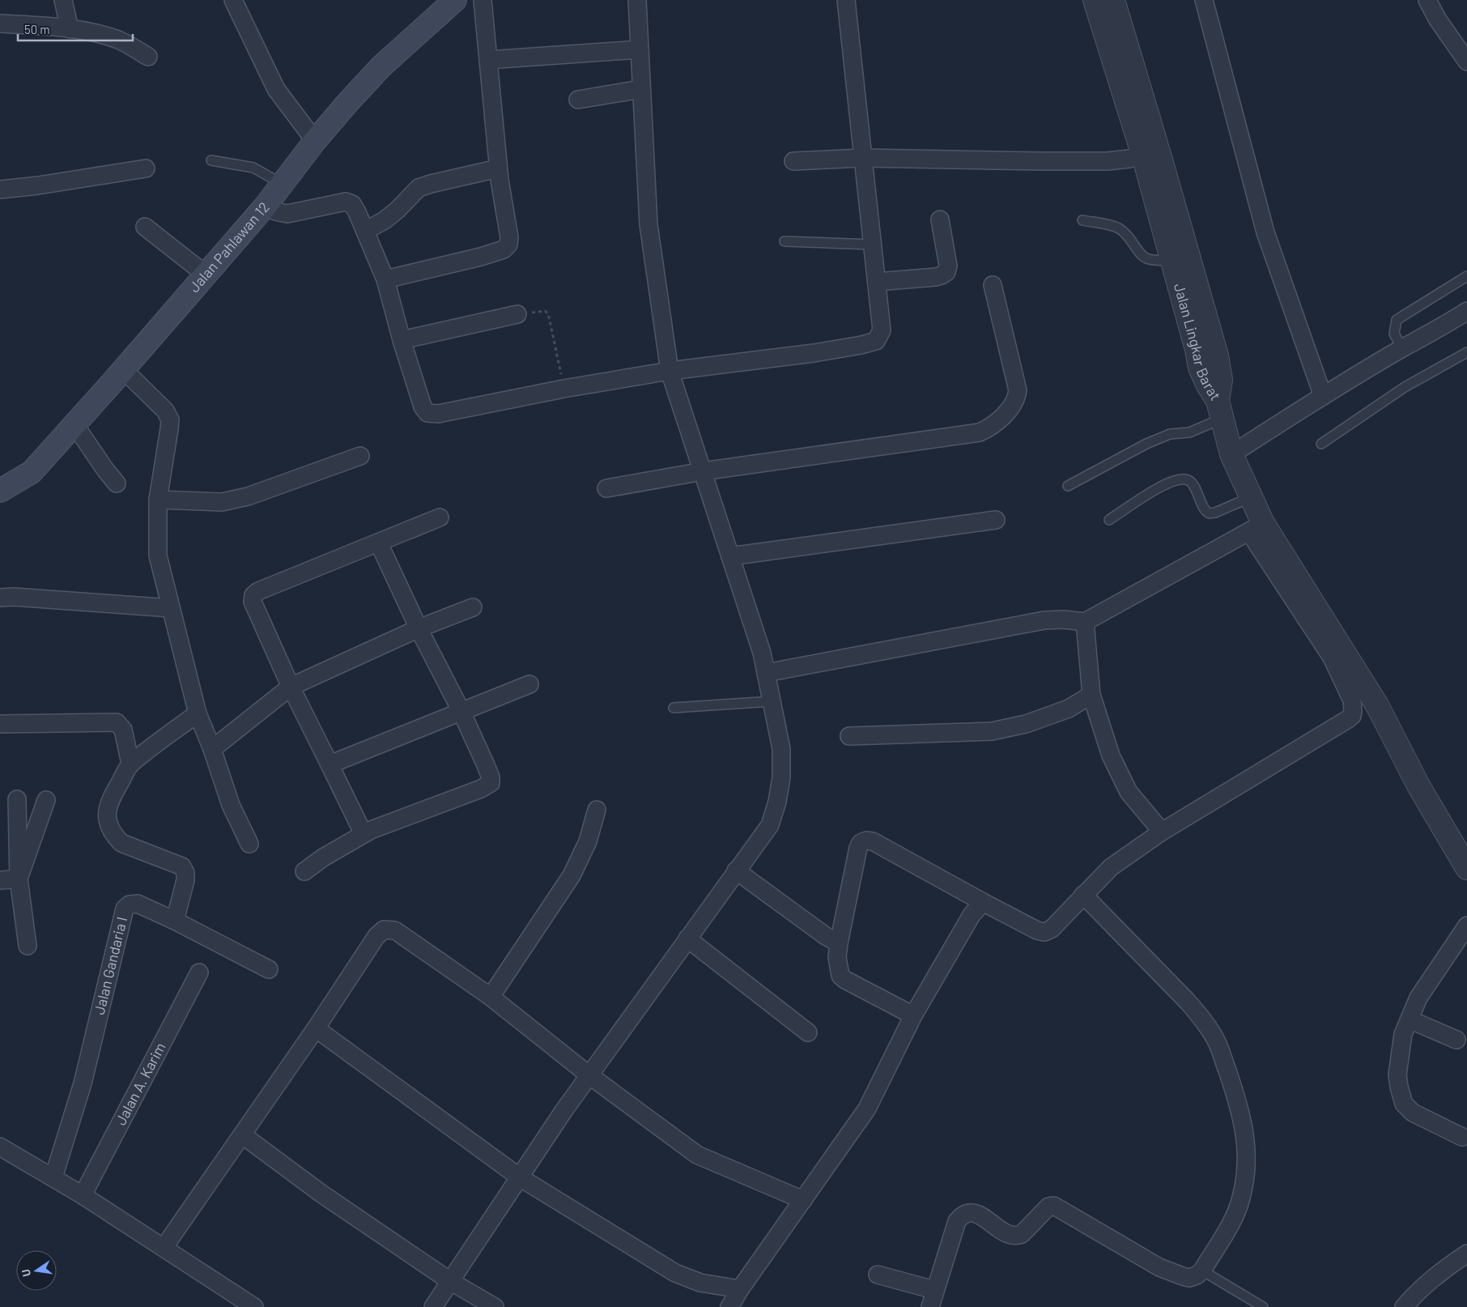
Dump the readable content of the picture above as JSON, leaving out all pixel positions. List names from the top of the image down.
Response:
{
  "streets": {
    "main road": ["Jalan Pahlawan 12"],
    "street": ["Jalan Lingkar Barat", "Jalan Gandaria I", "Jalan A. Karim"]
  },
  "scale_bar": "50 m",
  "north": "left"
}
